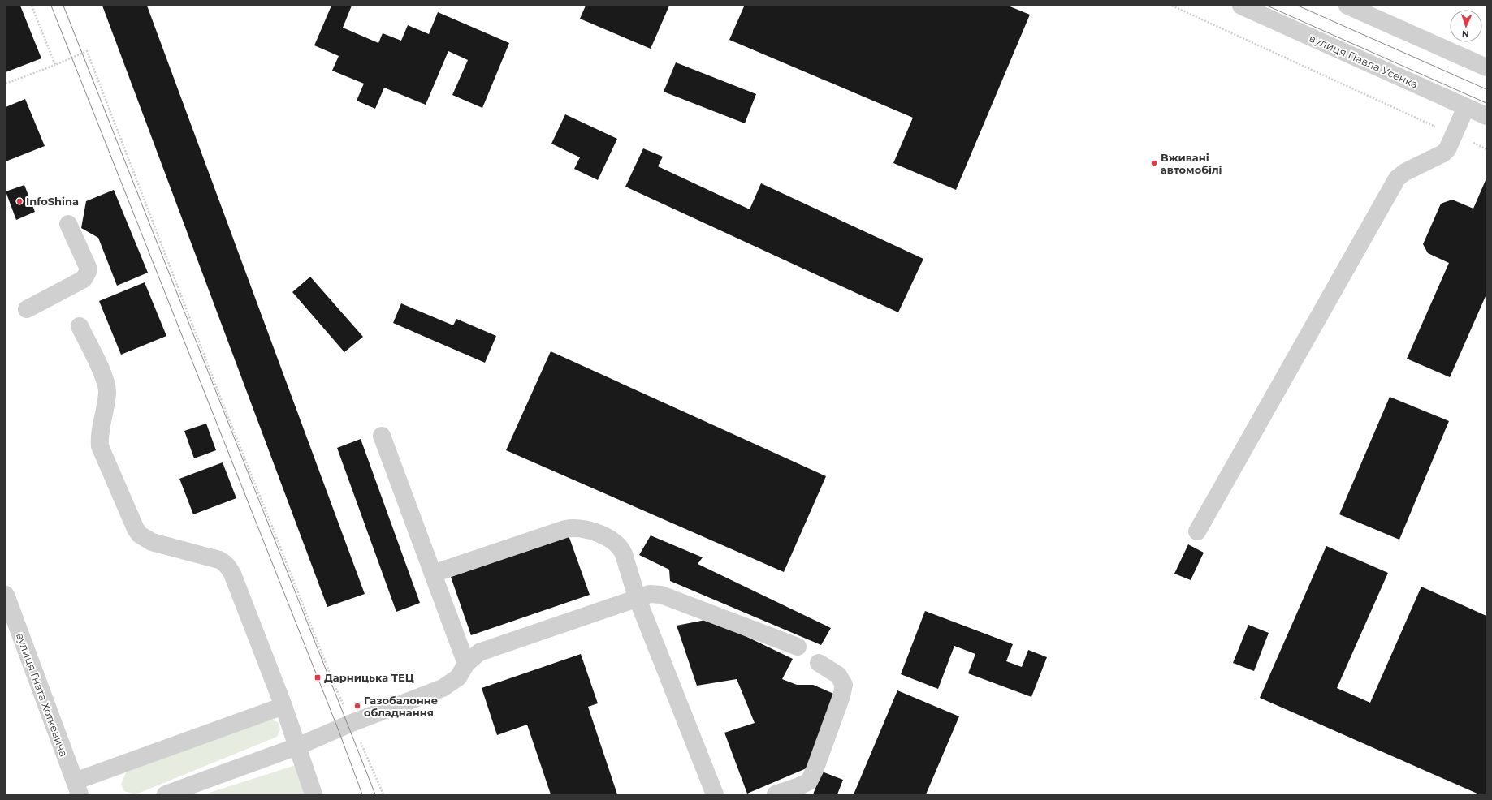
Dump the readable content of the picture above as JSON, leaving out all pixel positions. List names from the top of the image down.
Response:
{
  "streets": {
    "street": ["вулиця Павла Усенка", "вулиця Гната Хоткевича"]
  },
  "places": {
    "other": ["Вживані автомобілі", "InfoShina", "Газобалонне обладнання"],
    "transit": ["Дарницька ТЕЦ"]
  },
  "north": "bottom"
}
